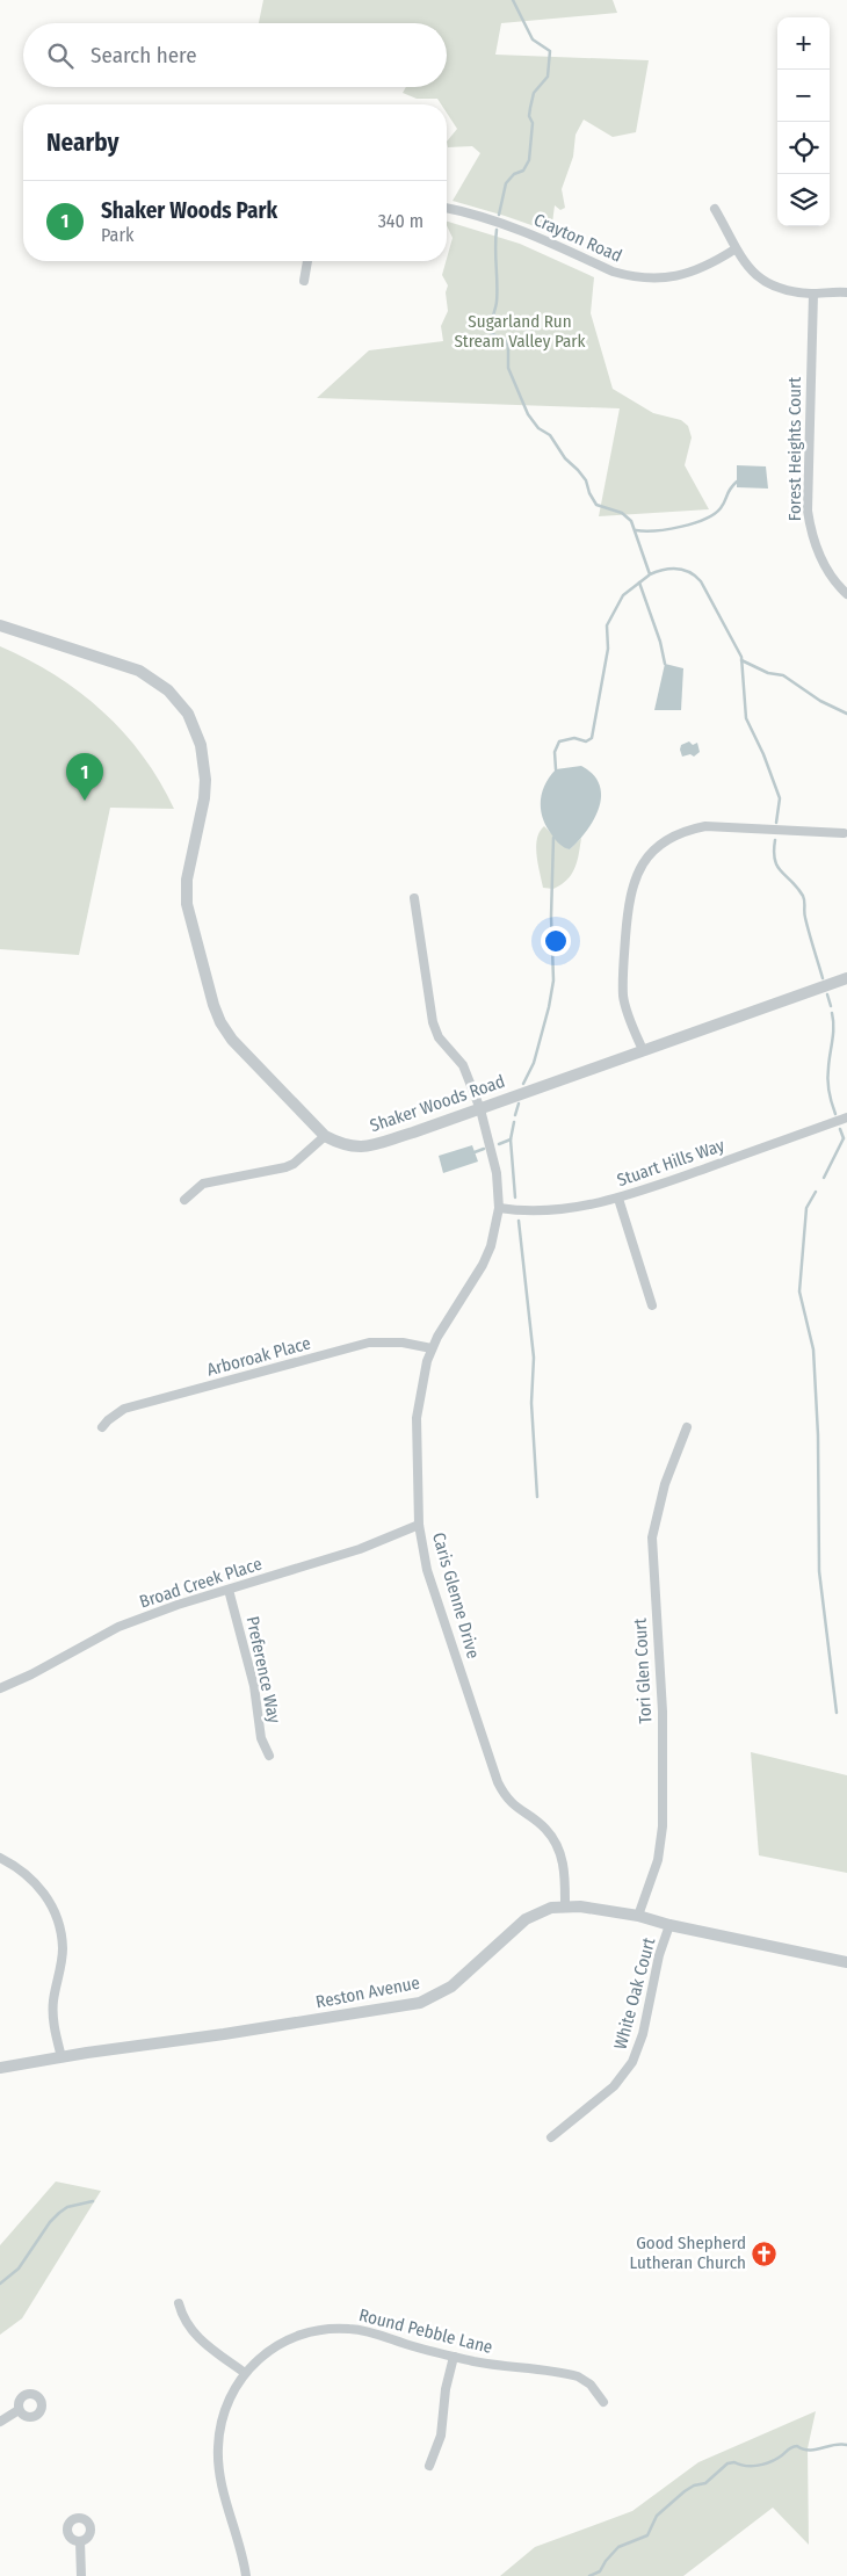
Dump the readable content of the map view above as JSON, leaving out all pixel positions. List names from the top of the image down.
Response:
{
  "streets": {
    "street": [
      "Crayton Road",
      "Forest Heights Court",
      "Shaker Woods Road",
      "Stuart Hills Way",
      "Arboroak Place",
      "Broad Creek Place",
      "Caris Glenne Drive",
      "Preference Way",
      "Tori Glen Court",
      "Reston Avenue",
      "White Oak Court",
      "Round Pebble Lane"
    ]
  },
  "crossings": [
    ["Shaker Woods Road", "Caris Glenne Drive"],
    ["Stuart Hills Way", "Caris Glenne Drive"],
    ["Arboroak Place", "Caris Glenne Drive"],
    ["Broad Creek Place", "Caris Glenne Drive"],
    ["Broad Creek Place", "Preference Way"],
    ["Caris Glenne Drive", "Reston Avenue"],
    ["Tori Glen Court", "Reston Avenue"],
    ["Reston Avenue", "White Oak Court"]
  ],
  "parks": ["Sugarland Run Stream Valley Park"],
  "places": {
    "church": ["Good Shepherd Lutheran Church"]
  },
  "page": {
    "map_buttons": ["+", "−"],
    "search": "Search here",
    "heading": "Nearby",
    "list": [
      {
        "mark": "1",
        "name": "Shaker Woods Park",
        "note": "Park",
        "value": "340 m"
      }
    ],
    "pins": "1"
  }
}
